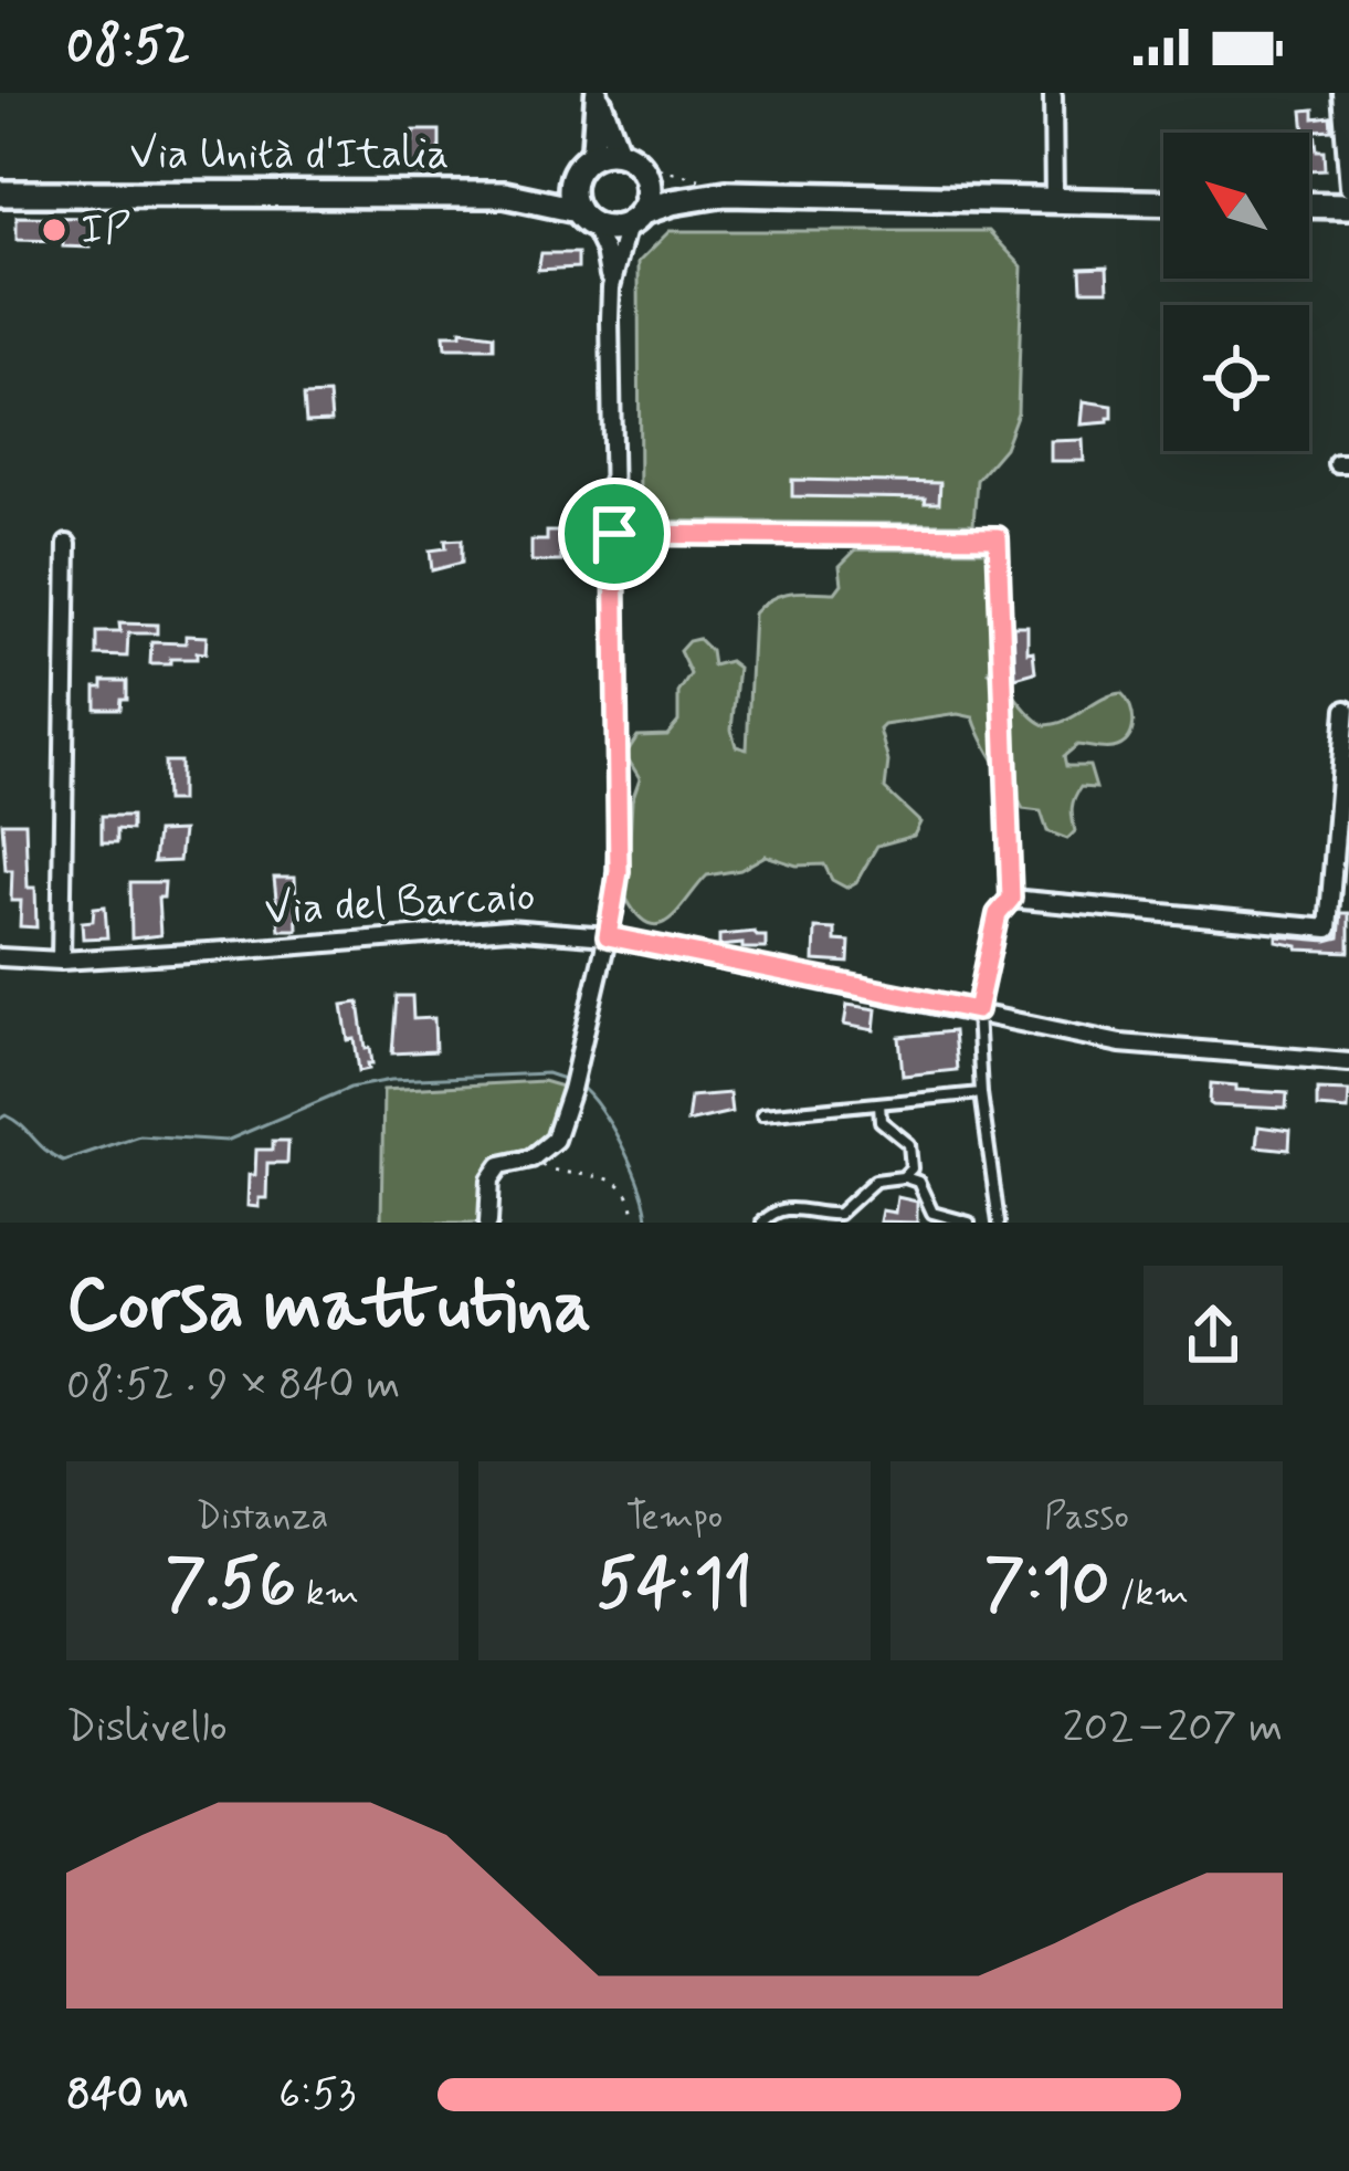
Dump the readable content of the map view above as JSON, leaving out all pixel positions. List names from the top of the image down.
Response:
{
  "streets": {
    "main road": ["Via Unità d'Italia"],
    "street": ["Via del Barcaio"]
  },
  "places": ["IP"],
  "north": "top left",
  "page": {
    "status": "08:52",
    "heading": ["Corsa mattutina", "08:52 · 9 × 840 m"],
    "stats": [
      ["Distanza", "7.56 km"],
      ["Tempo", "54:11"],
      ["Passo", "7:10 /km"]
    ],
    "chart": ["Dislivello", "202–207 m"],
    "list": [
      {
        "name": "840 m",
        "note": "6:53"
      }
    ]
  }
}
